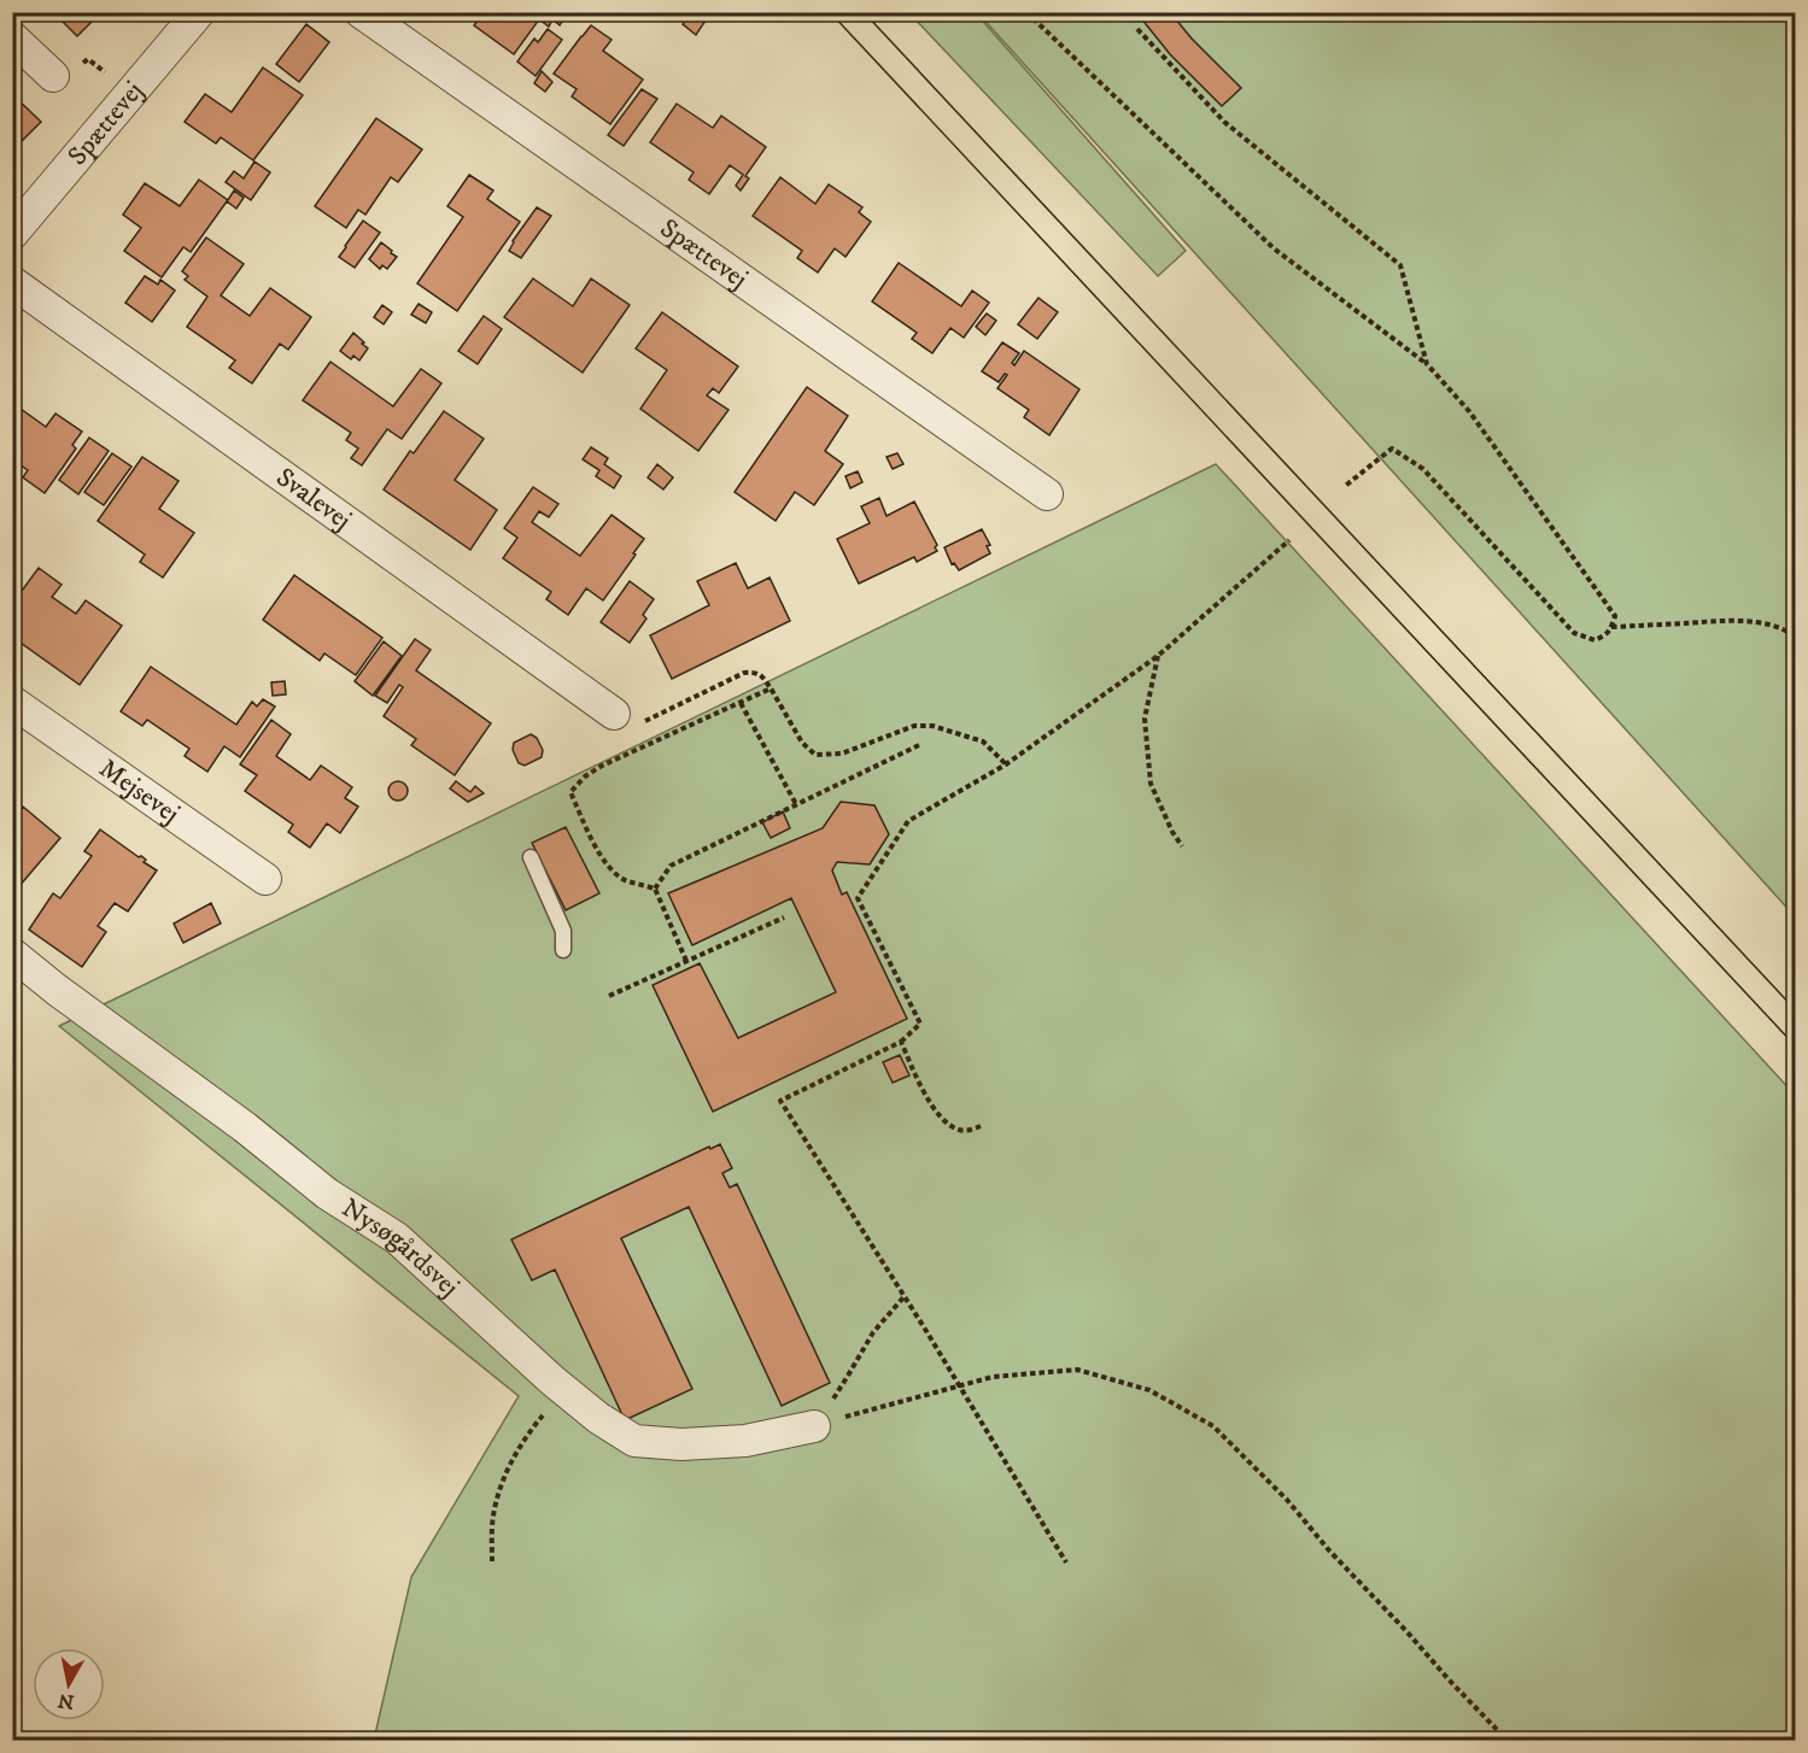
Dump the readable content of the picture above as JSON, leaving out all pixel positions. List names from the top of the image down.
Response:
{
  "streets": {
    "street": [
      "Spættevej",
      "Svalevej",
      "Mejsevej",
      "Nysøgårdsvej"
    ]
  },
  "north": "bottom"
}
